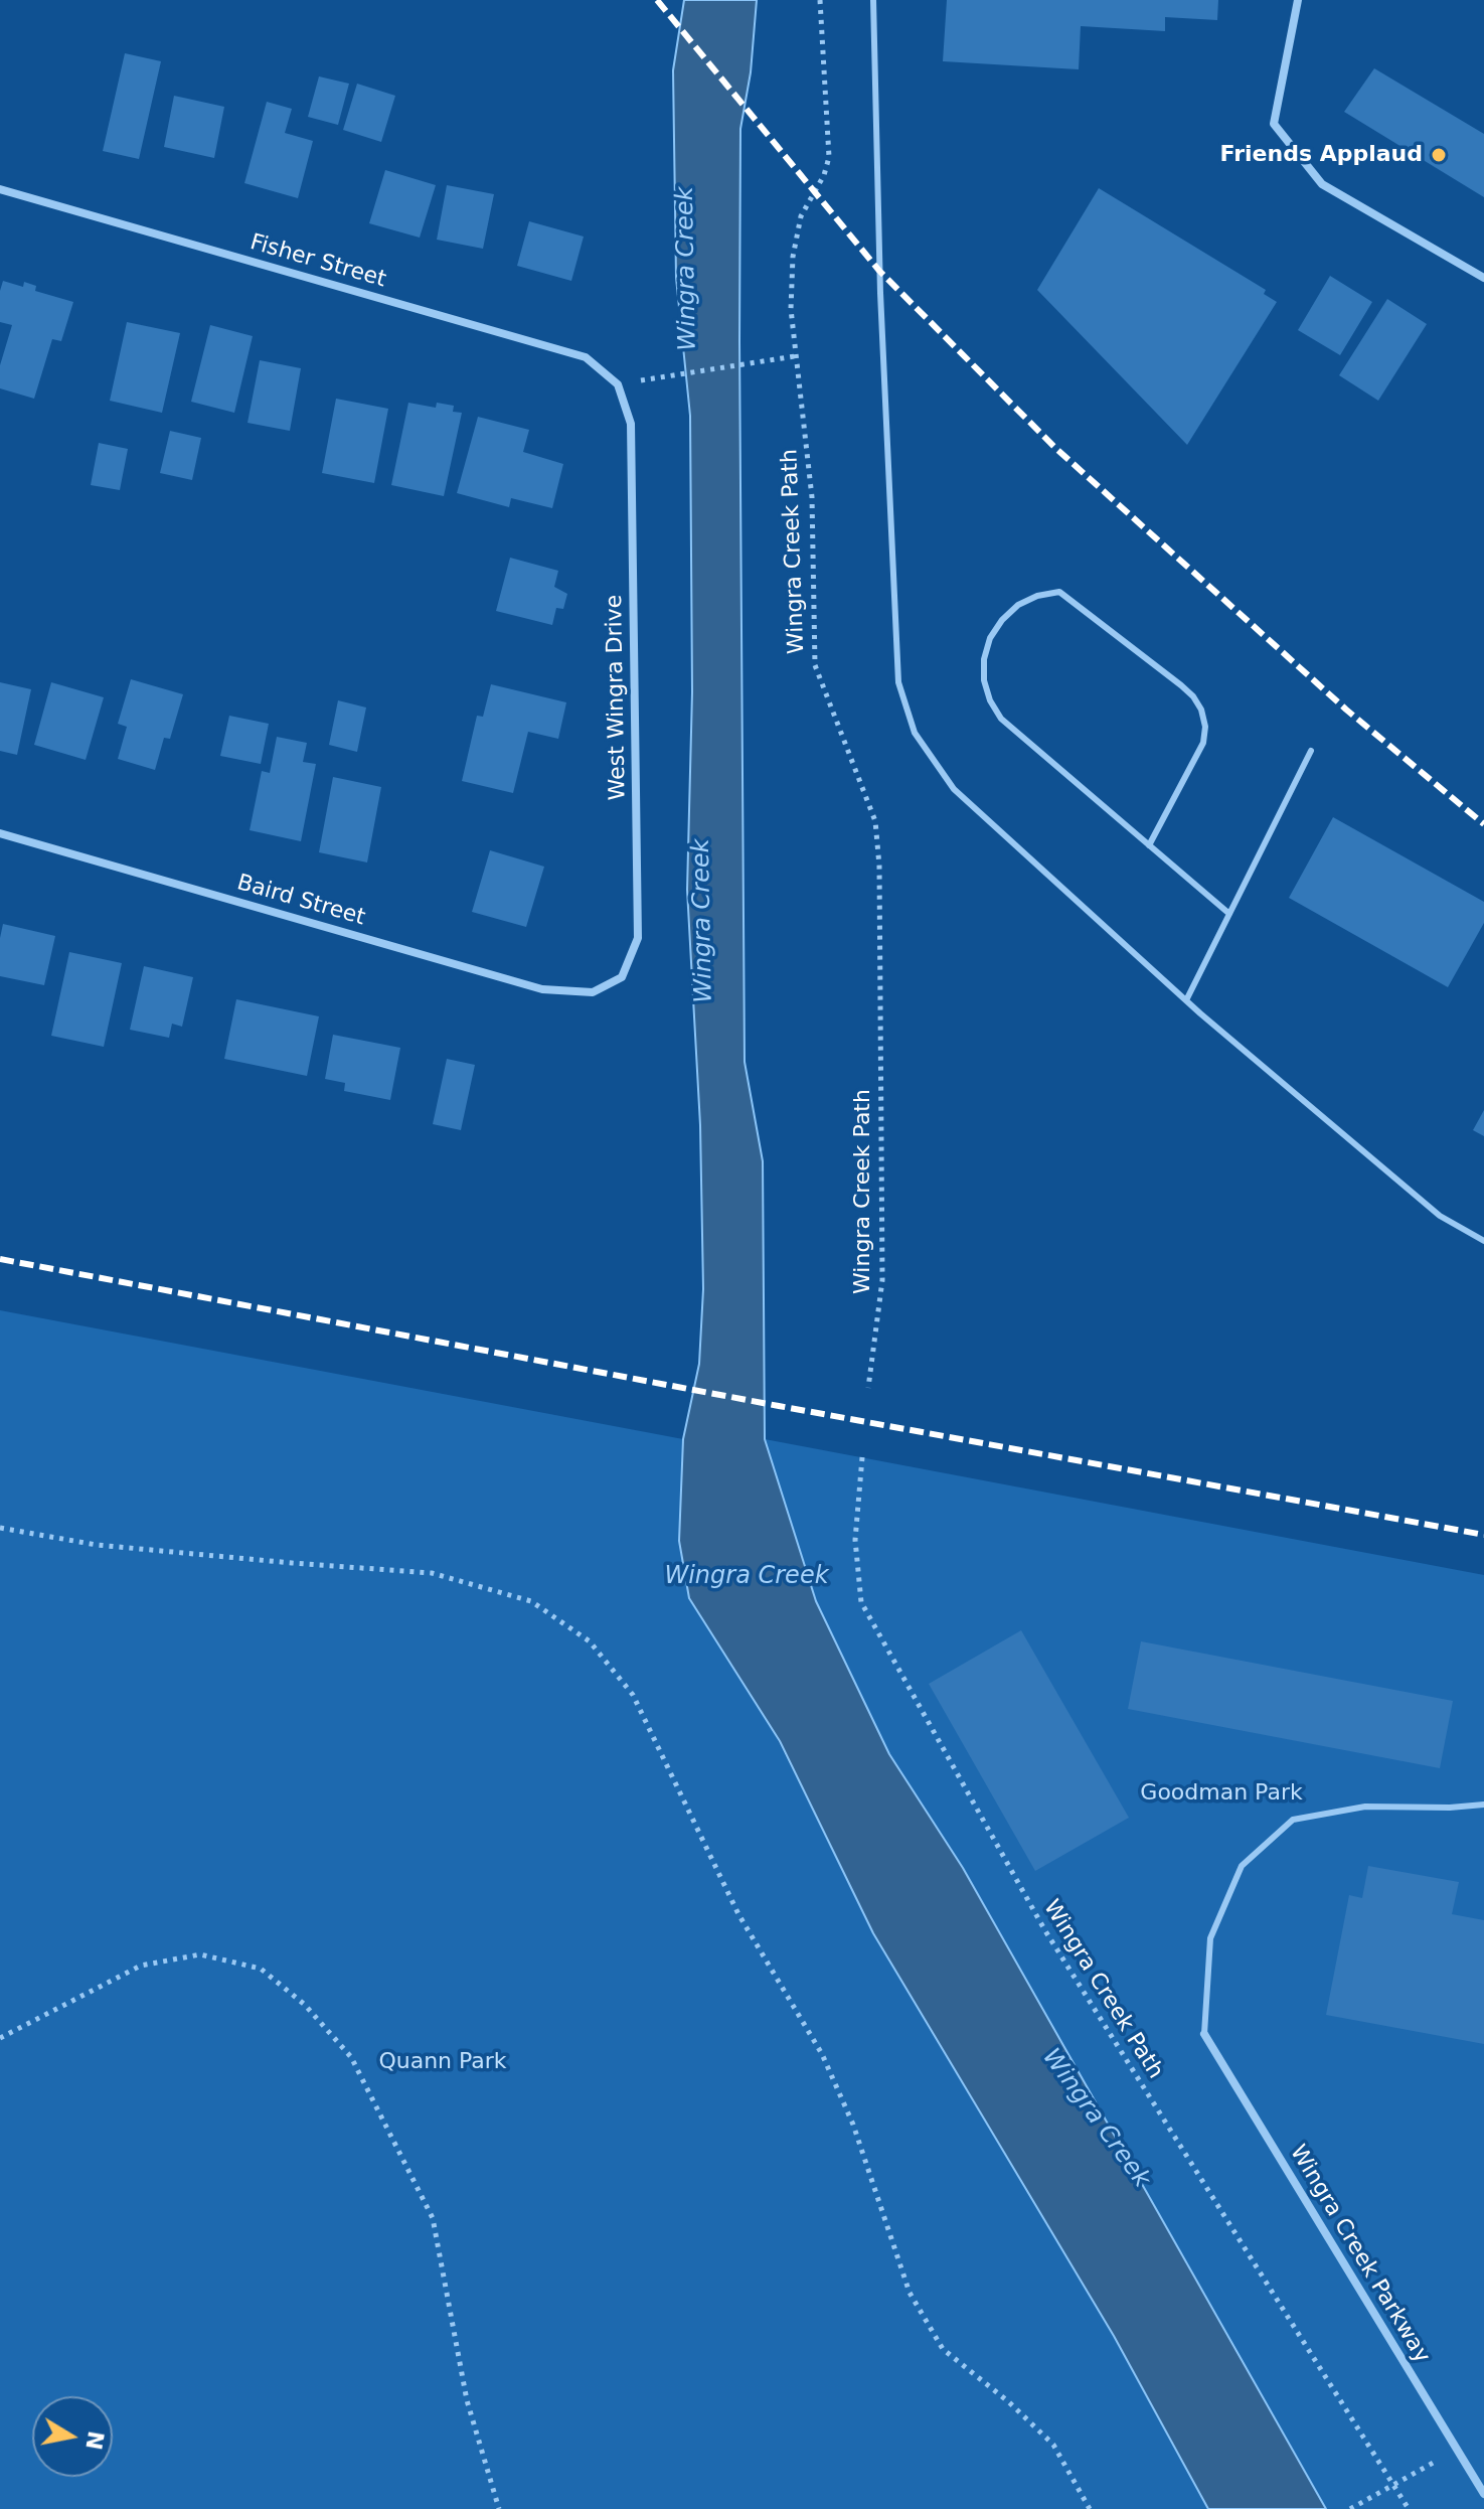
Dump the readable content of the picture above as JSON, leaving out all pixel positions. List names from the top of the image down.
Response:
{
  "streets": {
    "street": [
      "Fisher Street",
      "West Wingra Drive",
      "Baird Street",
      "Wingra Creek Parkway"
    ],
    "path": ["Wingra Creek Path"]
  },
  "crossings": [
    ["Fisher Street", "West Wingra Drive"],
    ["West Wingra Drive", "Baird Street"]
  ],
  "water": ["Wingra Creek"],
  "parks": ["Goodman Park", "Quann Park"],
  "places": ["Friends Applaud"],
  "north": "right"
}
